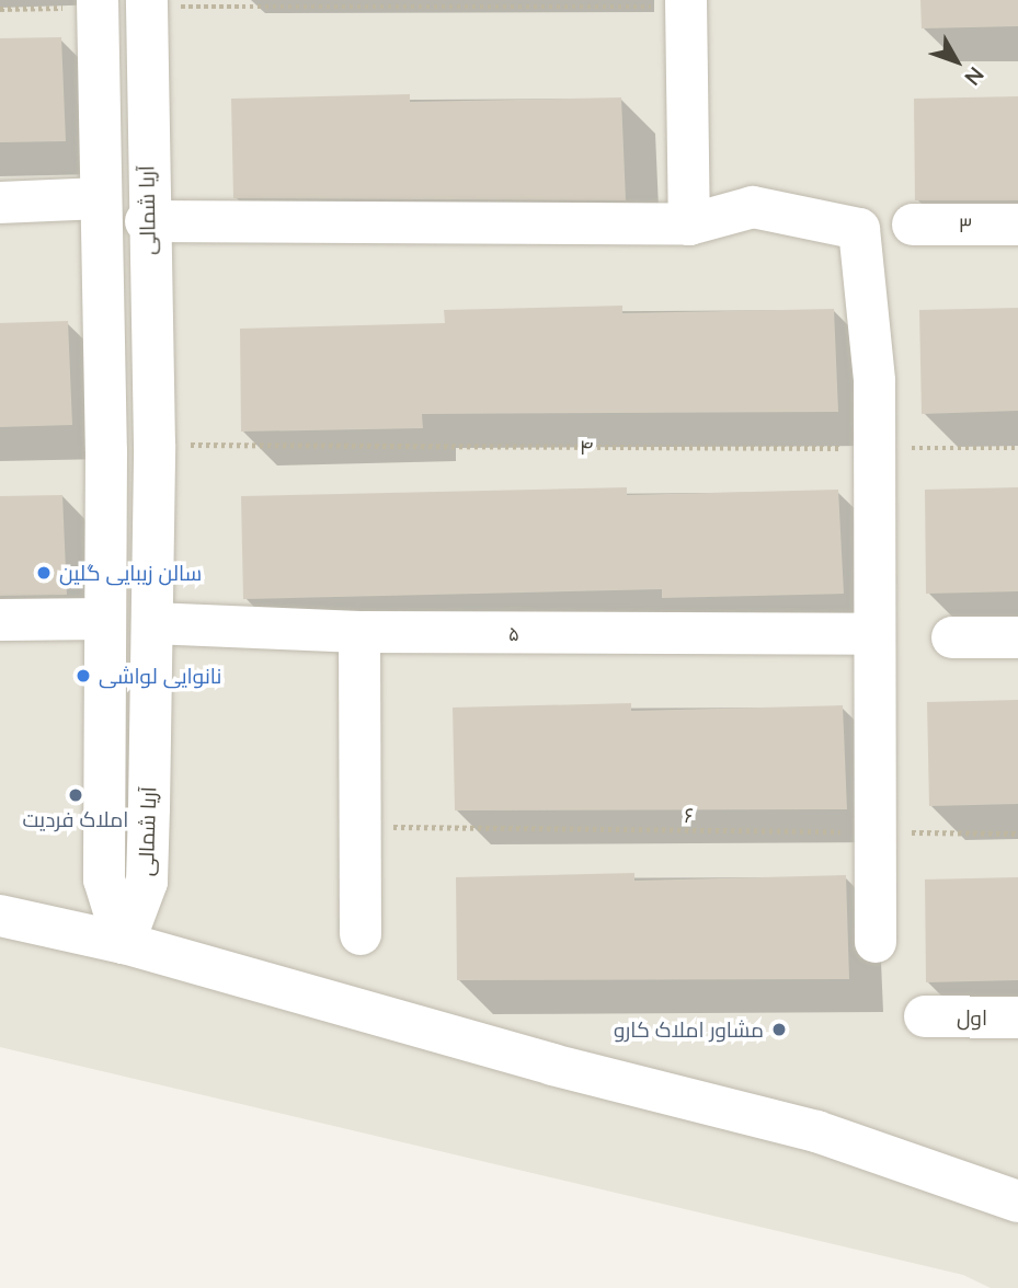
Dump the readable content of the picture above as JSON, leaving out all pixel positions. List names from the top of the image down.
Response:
{
  "streets": {
    "street": [
      "آریا شمالی",
      "۳",
      "۵",
      "اول"
    ],
    "path": ["۴", "۶"]
  },
  "crossings": [
    ["آریا شمالی", "۴"],
    ["آریا شمالی", "۵"]
  ],
  "places": [
    "سالن زیبایی گلین",
    "نانوایی لواشی",
    "املاک فردیت",
    "مشاور املاک کارو"
  ],
  "north": "bottom right"
}
